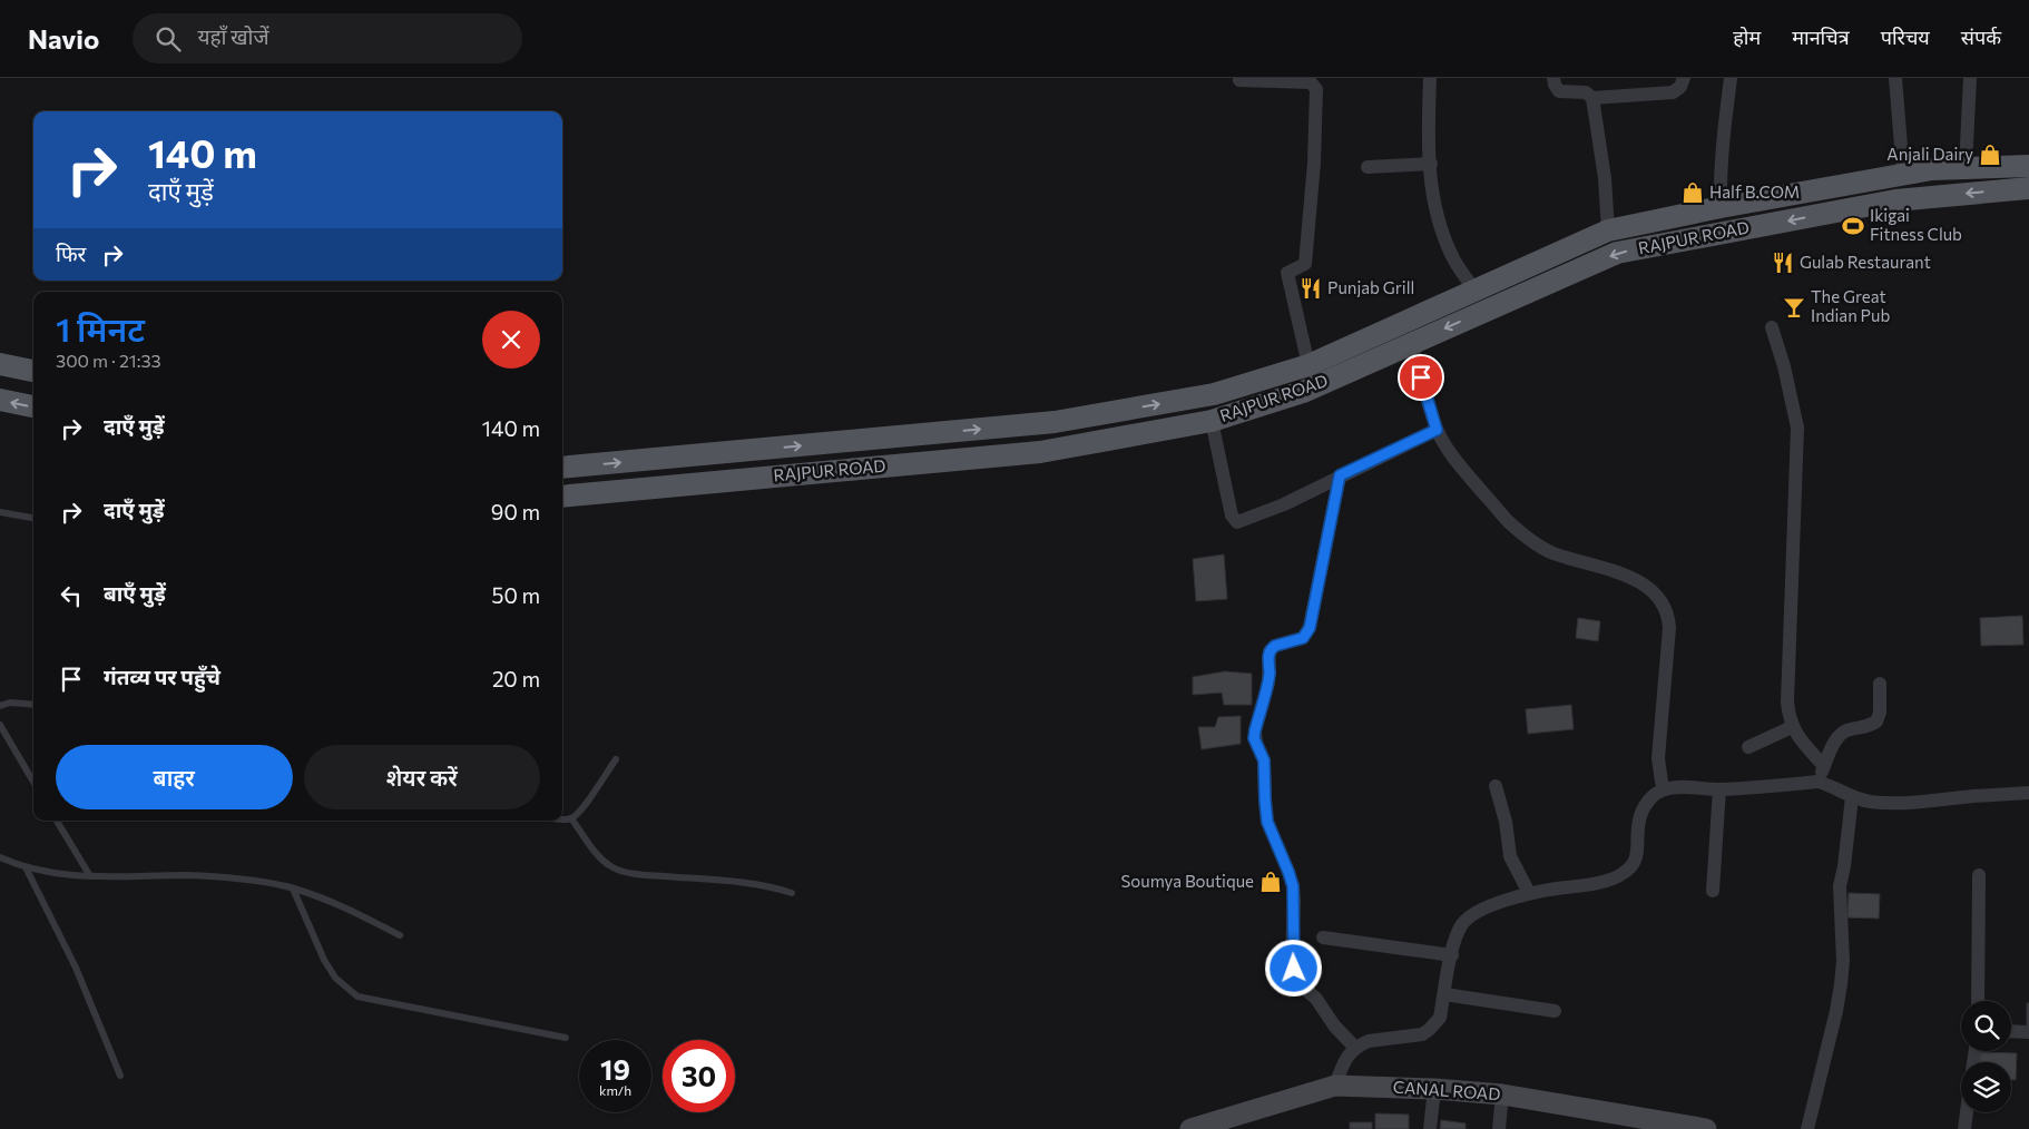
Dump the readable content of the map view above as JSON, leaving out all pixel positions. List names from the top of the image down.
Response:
{
  "streets": {
    "main road": ["RAJPUR ROAD"],
    "street": ["CANAL ROAD"]
  },
  "places": {
    "shop": ["Anjali Dairy", "Half B.COM", "Soumya Boutique"],
    "sports": ["Ikigai Fitness Club"],
    "restaurant": ["Gulab Restaurant", "Punjab Grill"],
    "bar": ["The Great Indian Pub"]
  },
  "page": {
    "header": "Navio",
    "search": "यहाँ खोजें",
    "nav": [
      "होम",
      "मानचित्र",
      "परिचय",
      "संपर्क"
    ],
    "turn": ["140 m", "दाएँ मुड़ें"],
    "then": "फिर",
    "heading": ["1 मिनट", "300 m · 21:33"],
    "list": [
      {
        "name": "दाएँ मुड़ें",
        "value": "140 m"
      },
      {
        "name": "दाएँ मुड़ें",
        "value": "90 m"
      },
      {
        "name": "बाएँ मुड़ें",
        "value": "50 m"
      },
      {
        "name": "गंतव्य पर पहुँचे",
        "value": "20 m"
      }
    ],
    "buttons": ["बाहर", "शेयर करें"],
    "speed": "19 km/h",
    "limit": "30"
  }
}
